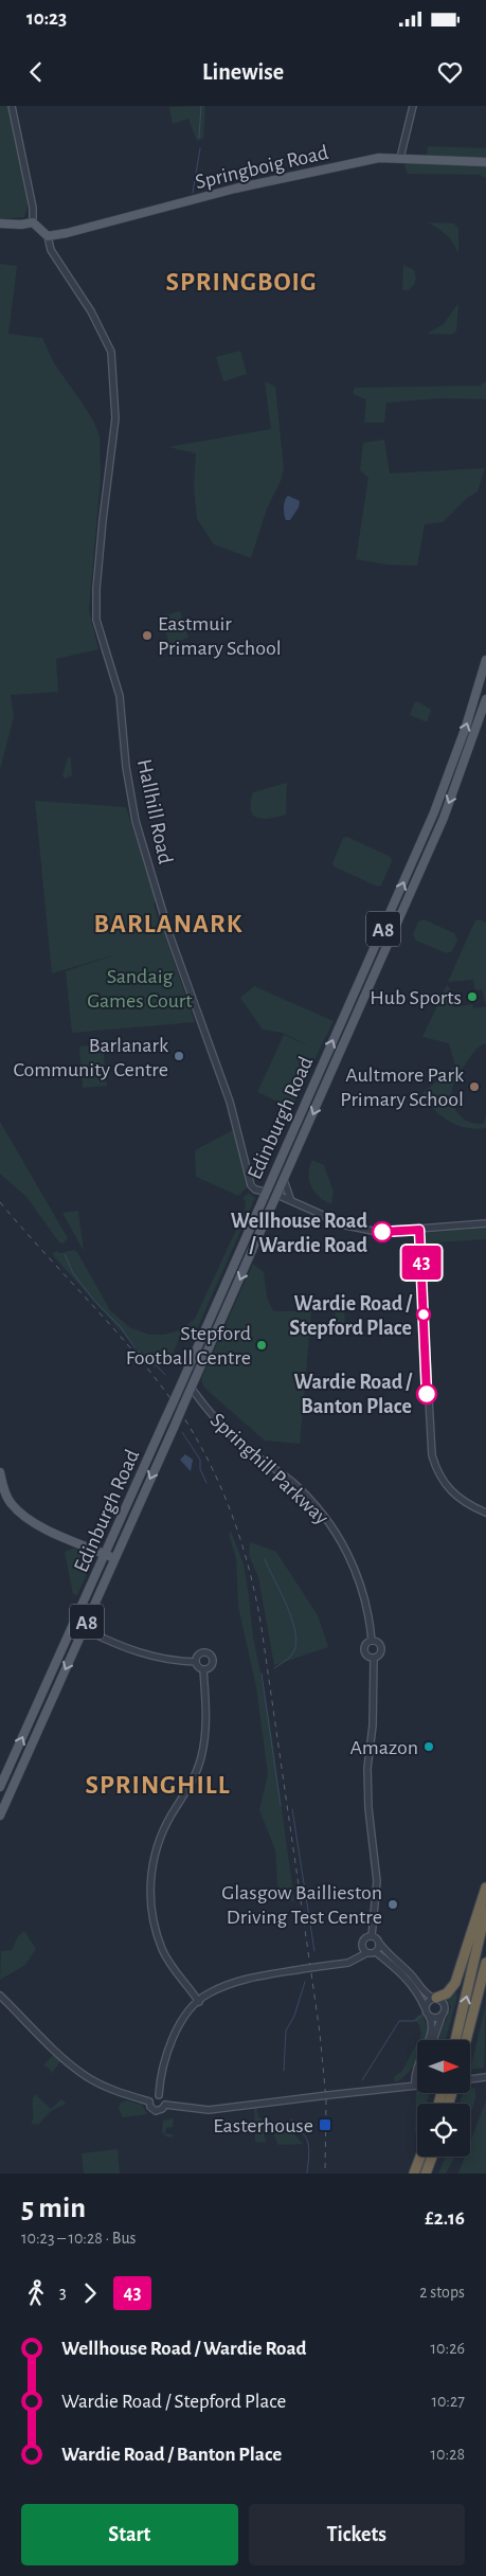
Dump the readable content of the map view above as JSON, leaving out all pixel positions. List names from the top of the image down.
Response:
{
  "streets": {
    "main road": ["Springboig Road", "A8", "Edinburgh Road"],
    "street": ["Hallhill Road", "Springhill Parkway"]
  },
  "crossings": [
    ["Springboig Road", "Hallhill Road"],
    ["Hallhill Road", "Edinburgh Road"],
    ["A8", "Edinburgh Road"],
    ["Edinburgh Road", "Springhill Parkway"]
  ],
  "districts": ["SPRINGBOIG", "BARLANARK", "SPRINGHILL"],
  "parks": ["Sandaig Games Court"],
  "places": {
    "other": [
      "Eastmuir Primary School",
      "Hub Sports",
      "Barlanark Community Centre",
      "Aultmore Park Primary School",
      "Wellhouse Road / Wardie Road",
      "Wardie Road / Stepford Place",
      "Stepford Football Centre",
      "Wardie Road / Banton Place",
      "Amazon",
      "Glasgow Baillieston Driving Test Centre"
    ],
    "transit": ["Easterhouse"]
  },
  "lines": ["bus line 43"],
  "north": "right",
  "page": {
    "status": "10:23",
    "header": "Linewise",
    "on_map": "43",
    "heading": ["5 min", "10:23 – 10:28 · Bus", "£2.16"],
    "legs": ["3", "43", "2 stops"],
    "list": [
      {
        "name": "Wellhouse Road / Wardie Road",
        "value": "10:26"
      },
      {
        "name": "Wardie Road / Stepford Place",
        "value": "10:27"
      },
      {
        "name": "Wardie Road / Banton Place",
        "value": "10:28"
      }
    ],
    "buttons": ["Start", "Tickets"]
  }
}
